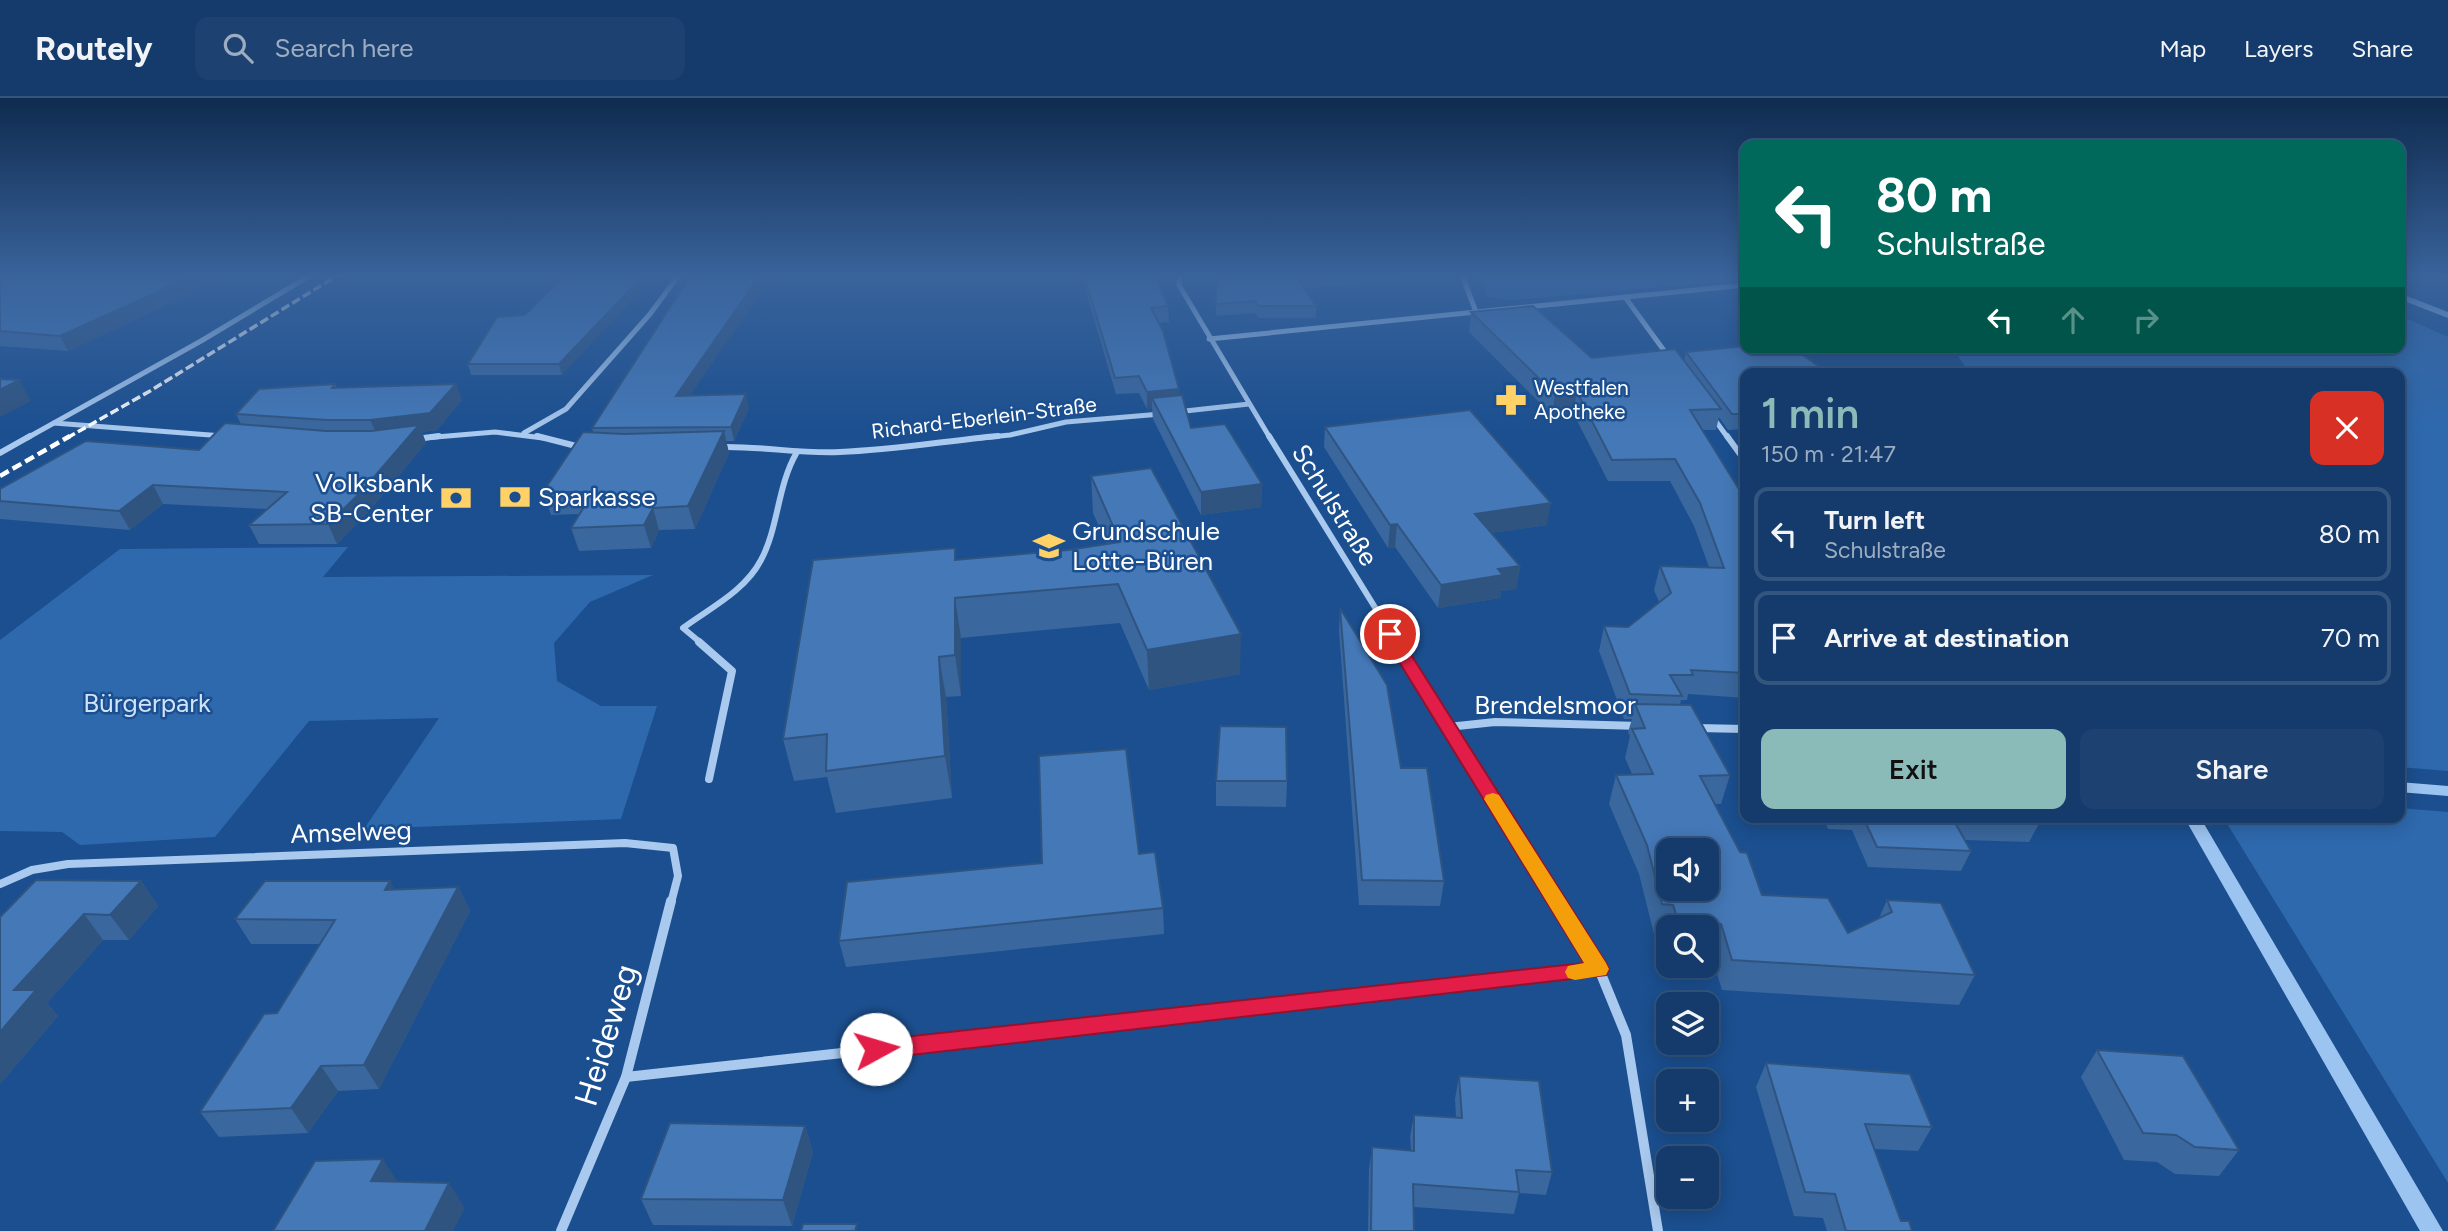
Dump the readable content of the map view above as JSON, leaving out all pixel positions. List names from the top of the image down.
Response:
{
  "streets": {
    "street": [
      "Richard-Eberlein-Straße",
      "Schulstraße",
      "Brendelsmoor",
      "Amselweg",
      "Heideweg"
    ]
  },
  "crossings": [
    ["Richard-Eberlein-Straße", "Schulstraße"],
    ["Schulstraße", "Brendelsmoor"],
    ["Amselweg", "Heideweg"]
  ],
  "parks": ["Bürgerpark"],
  "places": {
    "pharmacy": ["Westfalen Apotheke"],
    "bank": ["Sparkasse", "Volksbank SB-Center"],
    "school or university": ["Grundschule Lotte-Büren"]
  },
  "page": {
    "header": "Routely",
    "search": "Search here",
    "nav": ["Map", "Layers", "Share"],
    "turn": ["80 m", "Schulstraße"],
    "heading": ["1 min", "150 m · 21:47"],
    "list": [
      {
        "name": "Turn left",
        "note": "Schulstraße",
        "value": "80 m"
      },
      {
        "name": "Arrive at destination",
        "value": "70 m"
      }
    ],
    "buttons": ["Exit", "Share"],
    "map_buttons": ["+", "−"]
  }
}
